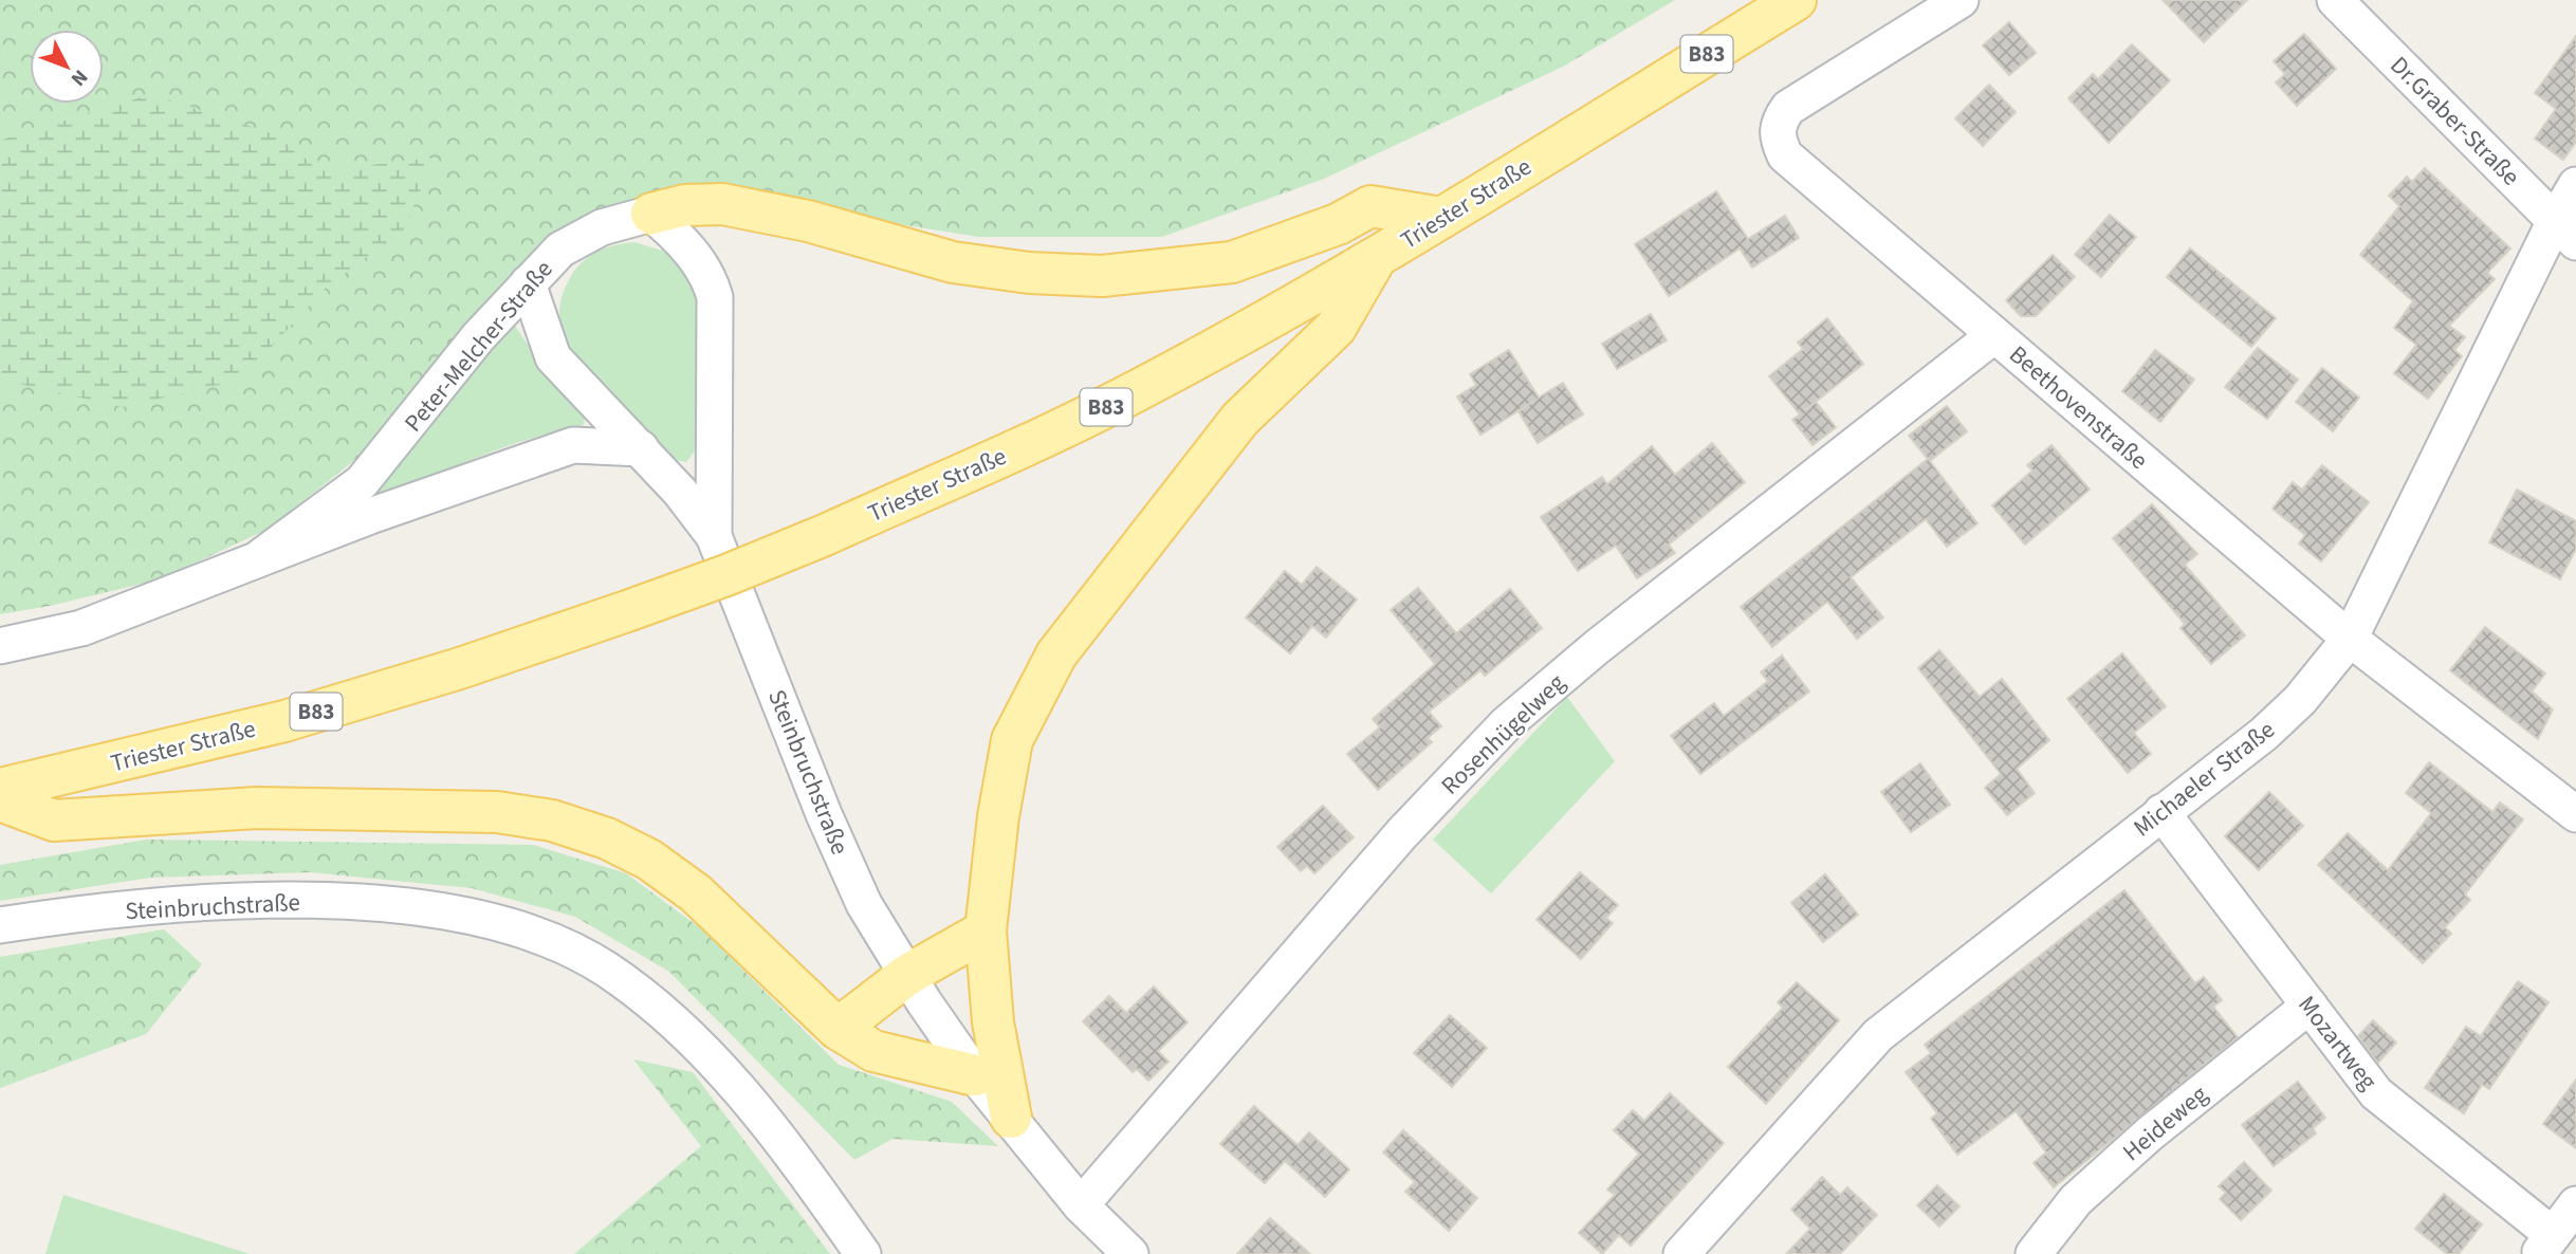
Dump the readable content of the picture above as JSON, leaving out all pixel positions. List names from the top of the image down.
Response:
{
  "streets": {
    "main road": ["B83", "Triester Straße"],
    "street": [
      "Dr.Graber-Straße",
      "Peter-Melcher-Straße",
      "Beethovenstraße",
      "Rosenhügelweg",
      "Steinbruchstraße",
      "Michaeler Straße",
      "Mozartweg",
      "Heideweg"
    ]
  },
  "crossings": [
    ["Dr.Graber-Straße", "Michaeler Straße"],
    ["Peter-Melcher-Straße", "Steinbruchstraße"],
    ["Beethovenstraße", "Rosenhügelweg"],
    ["Beethovenstraße", "Michaeler Straße"],
    ["Rosenhügelweg", "Steinbruchstraße"],
    ["Michaeler Straße", "Mozartweg"],
    ["Mozartweg", "Heideweg"]
  ],
  "north": "bottom right"
}
